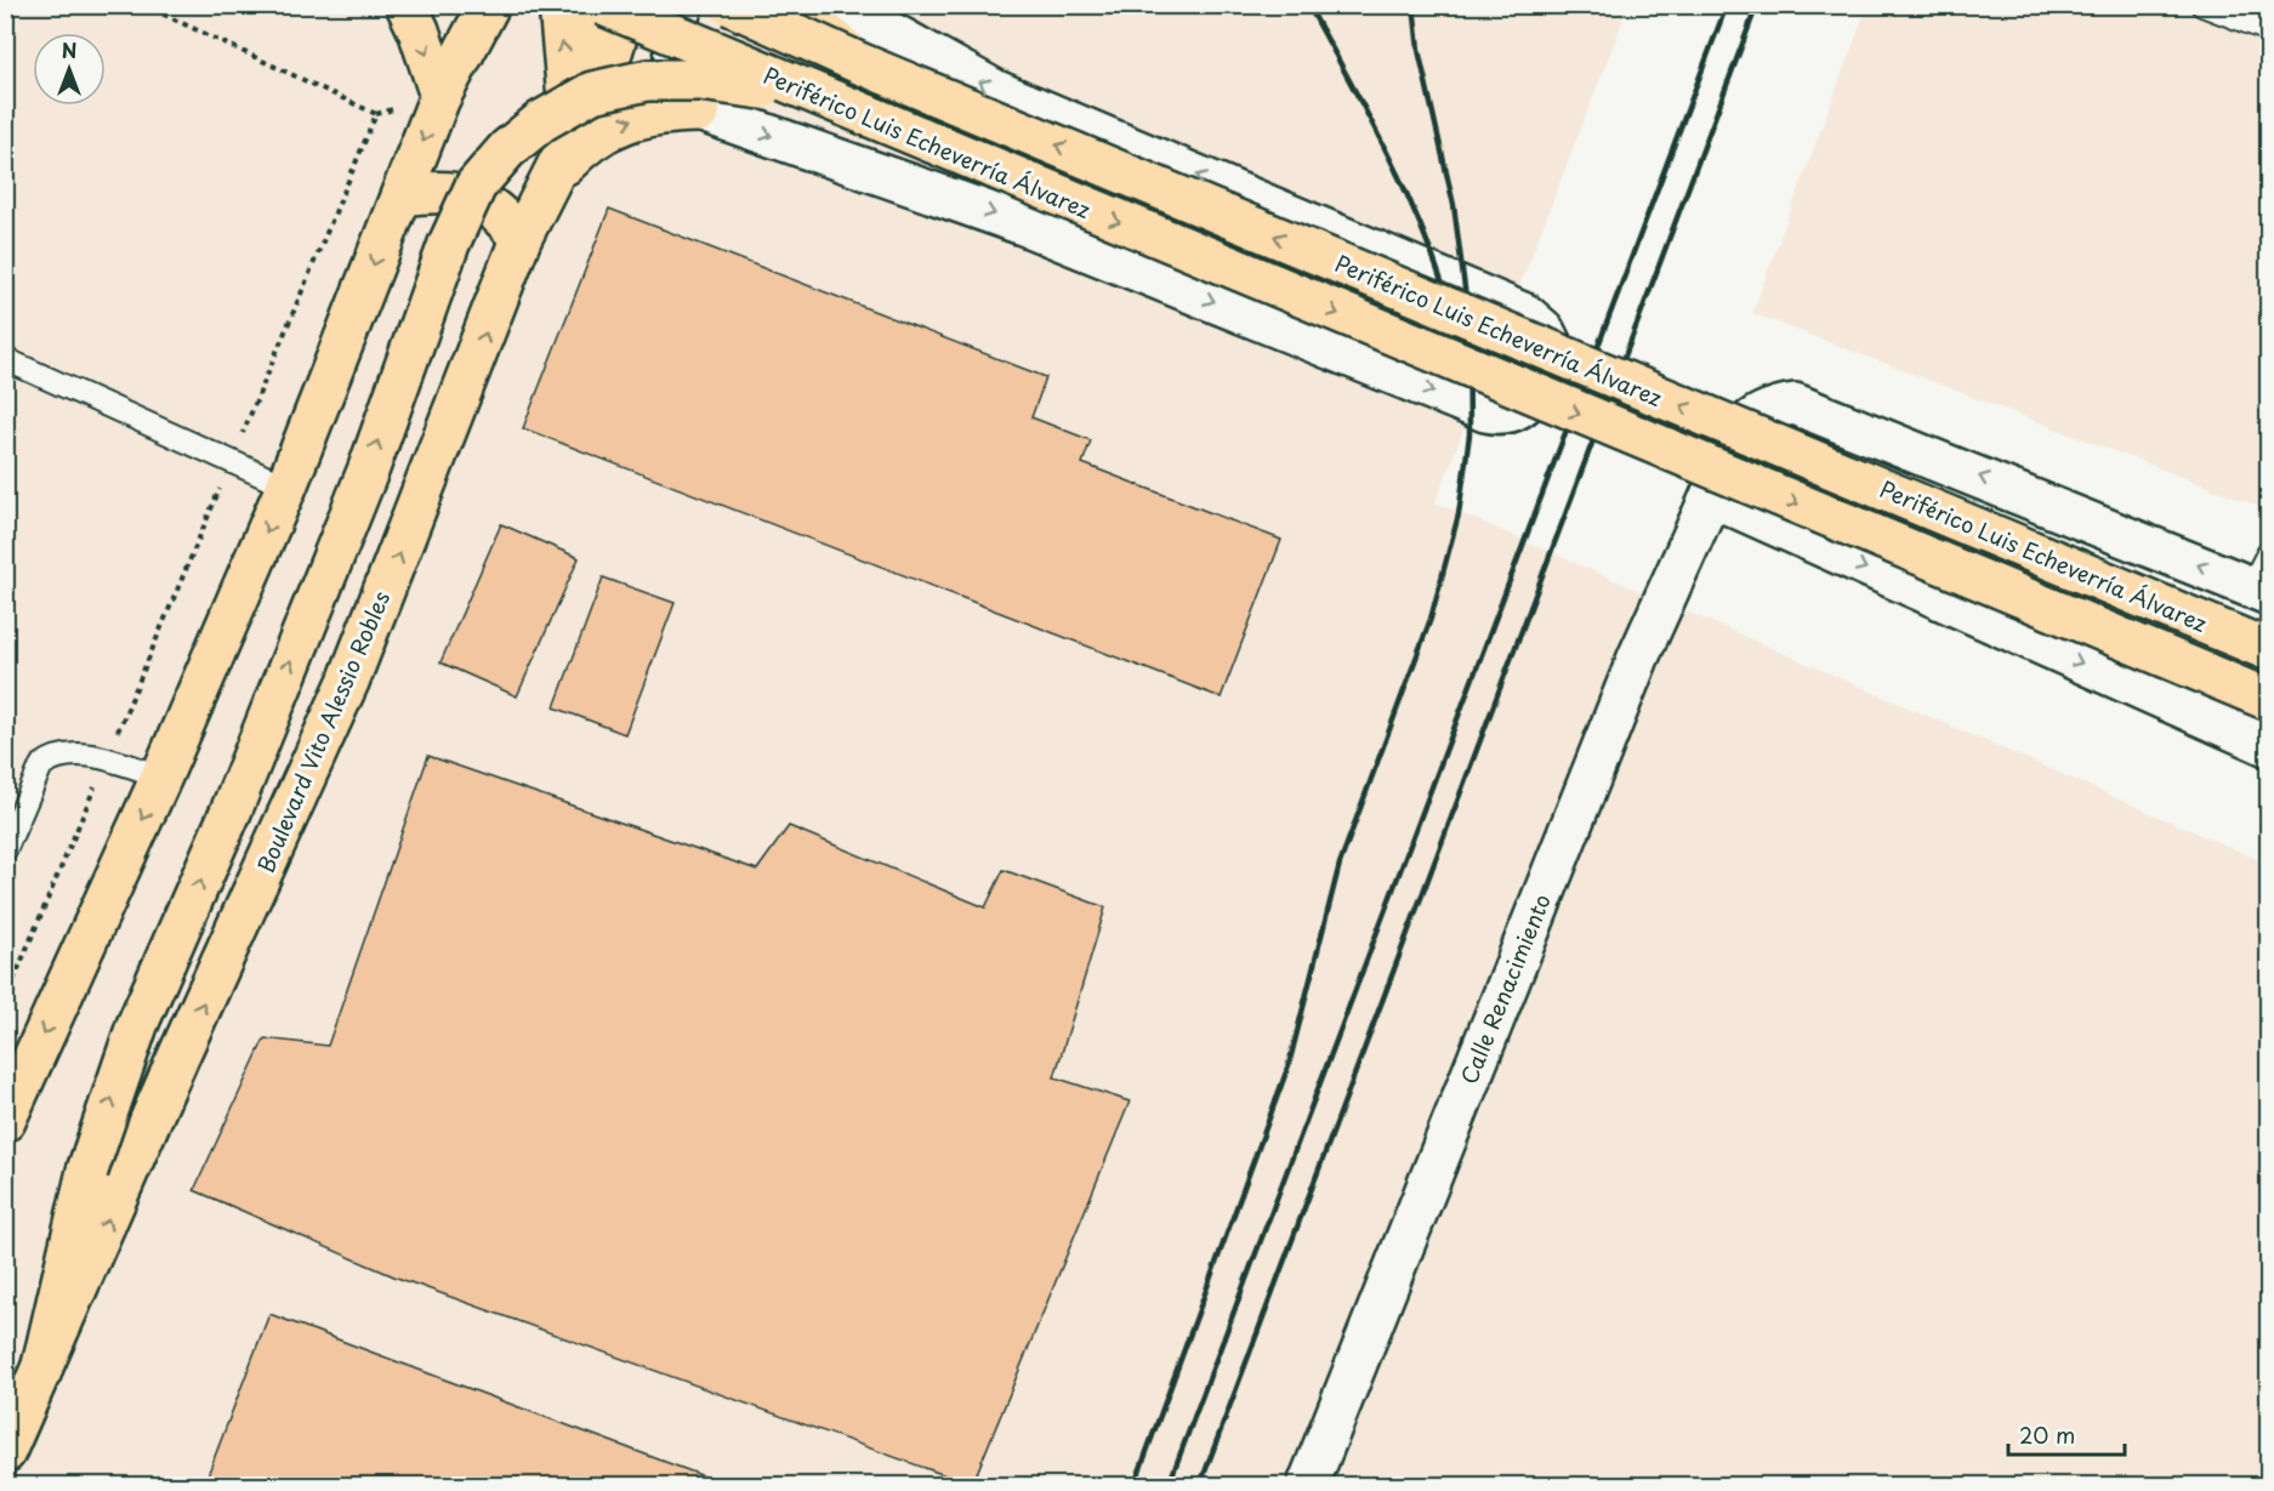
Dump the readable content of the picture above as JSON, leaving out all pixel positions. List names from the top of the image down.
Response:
{
  "streets": {
    "main road": ["Periférico Luis Echeverría Álvarez", "Boulevard Vito Alessio Robles"],
    "street": ["Calle Renacimiento"]
  },
  "crossings": [
    ["Periférico Luis Echeverría Álvarez", "Boulevard Vito Alessio Robles"]
  ],
  "scale_bar": "20 m",
  "north": "top"
}
